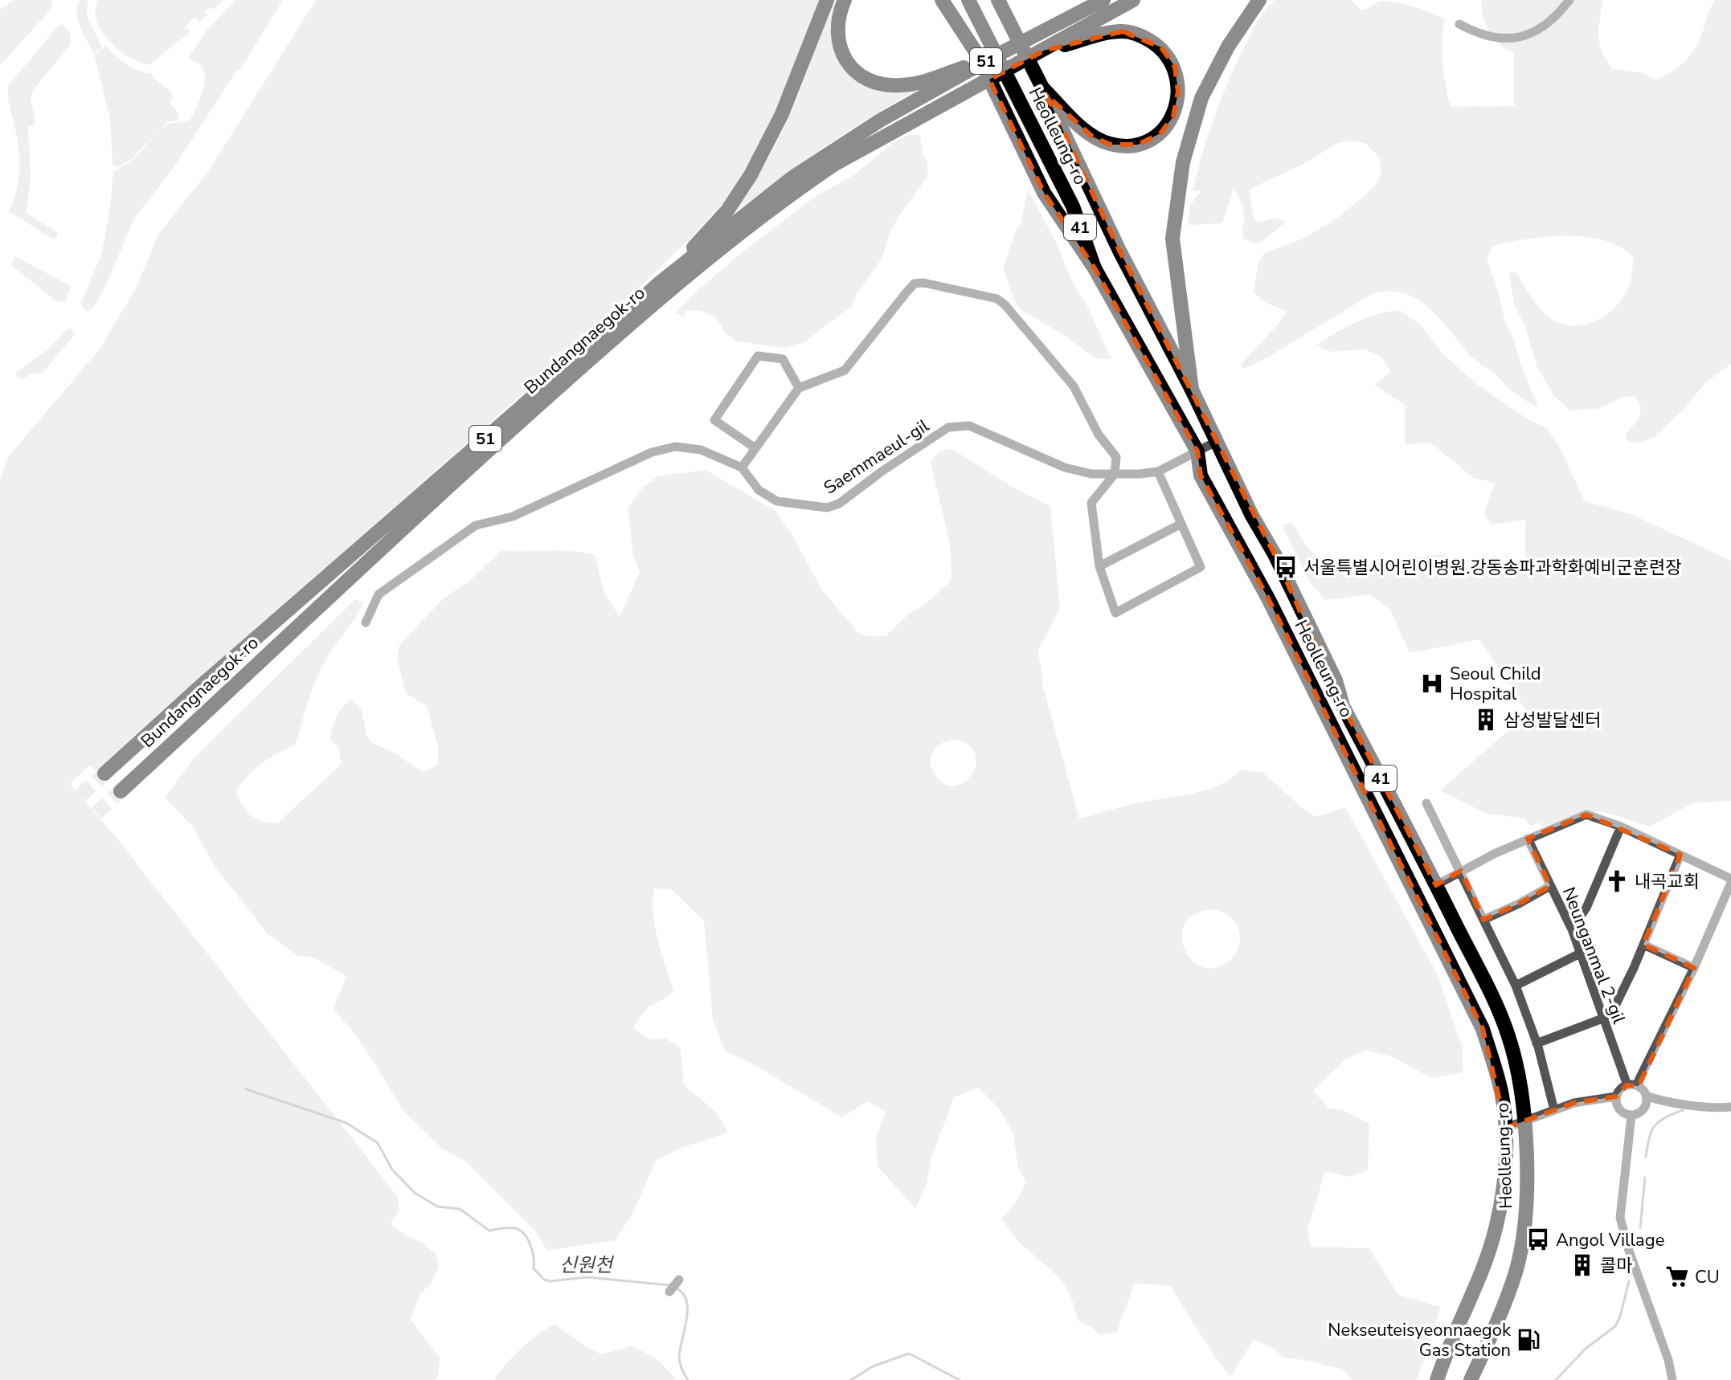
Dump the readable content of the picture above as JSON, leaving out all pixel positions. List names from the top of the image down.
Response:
{
  "streets": {
    "main road": [
      "51",
      "Heolleung-ro",
      "41",
      "Bundangnaegok-ro"
    ],
    "street": ["Saemmaeul-gil", "Neunganmal 2-gil"]
  },
  "crossings": [
    ["Heolleung-ro", "Saemmaeul-gil"]
  ],
  "water": ["신원천"],
  "places": {
    "bus stop": ["서울특별시어린이병원.강동송파과학화예비군훈련장", "Angol Village"],
    "hospital": ["Seoul Child Hospital"],
    "building": ["삼성발달센터", "콜마"],
    "church": ["내곡교회"],
    "supermarket": ["CU"],
    "fuel station": ["Nekseuteisyeonnaegok Gas Station"]
  }
}
